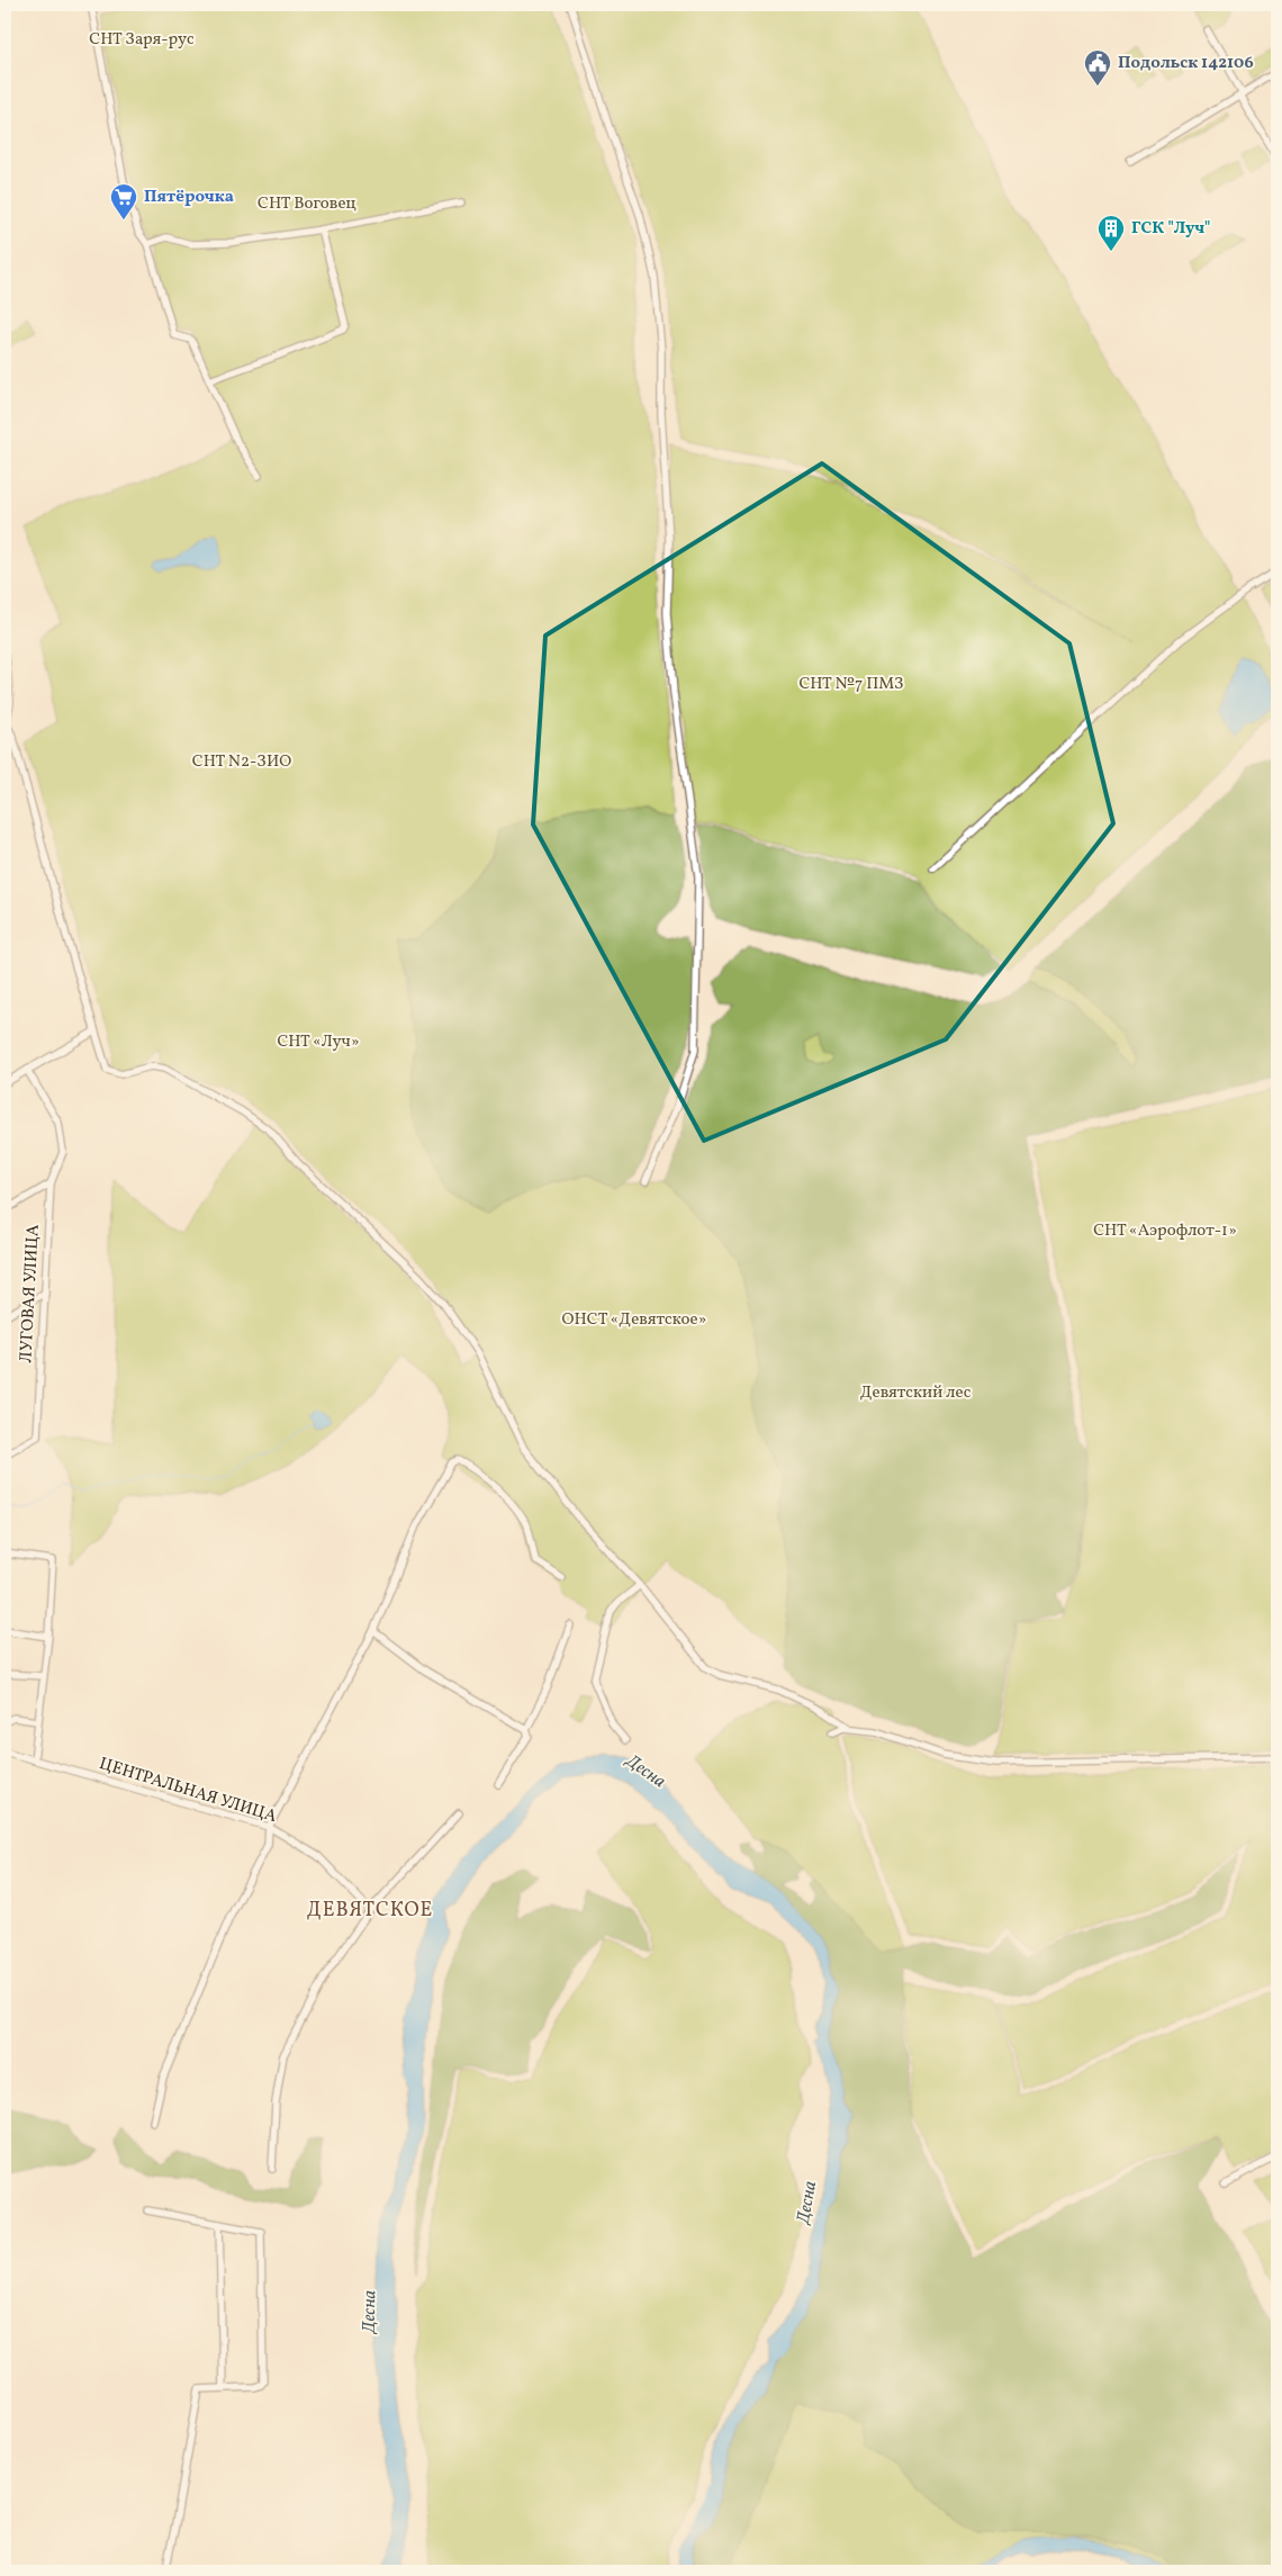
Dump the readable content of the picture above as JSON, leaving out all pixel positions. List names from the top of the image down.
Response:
{
  "streets": {
    "street": ["ЛУГОВАЯ УЛИЦА", "ЦЕНТРАЛЬНАЯ УЛИЦА"]
  },
  "districts": ["ДЕВЯТСКОЕ"],
  "water": ["Десна"],
  "parks": [
    "СНТ Заря-рус",
    "СНТ Воговец",
    "СНТ №7 ПМЗ",
    "СНТ N2-ЗИО",
    "СНТ «Луч»",
    "СНТ «Аэрофлот-1»",
    "ОНСТ «Девятское»",
    "Девятский лес"
  ],
  "places": {
    "public building": ["Подольск 142106"],
    "supermarket": ["Пятёрочка"],
    "building": ["ГСК \"Луч\""]
  }
}
